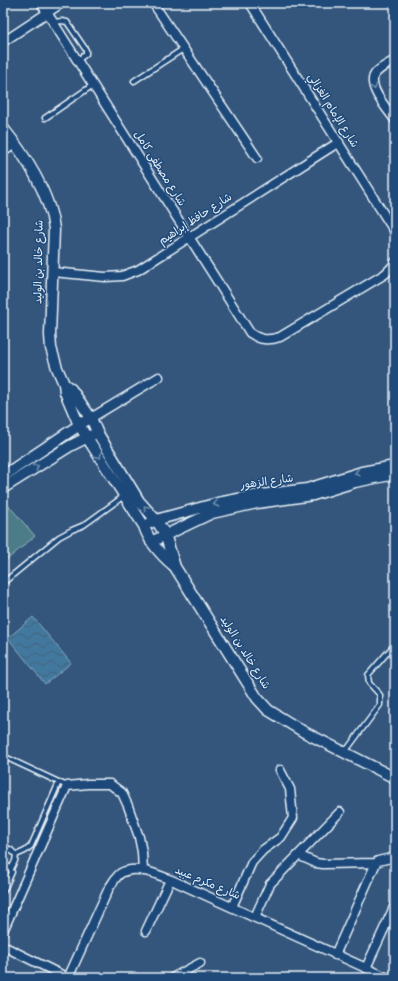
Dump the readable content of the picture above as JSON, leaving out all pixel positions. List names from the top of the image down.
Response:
{
  "streets": {
    "street": [
      "شارع الإمام الغزالي",
      "شارع مصطفى كامل",
      "شارع حافظ إبراهيم",
      "شارع خالد بن الوليد",
      "شارع الزهور",
      "شارع مكرم عبيد"
    ]
  },
  "crossings": [
    ["شارع الإمام الغزالي", "شارع حافظ إبراهيم"],
    ["شارع مصطفى كامل", "شارع حافظ إبراهيم"],
    ["شارع حافظ إبراهيم", "شارع خالد بن الوليد"],
    ["شارع خالد بن الوليد", "شارع الزهور"]
  ]
}
